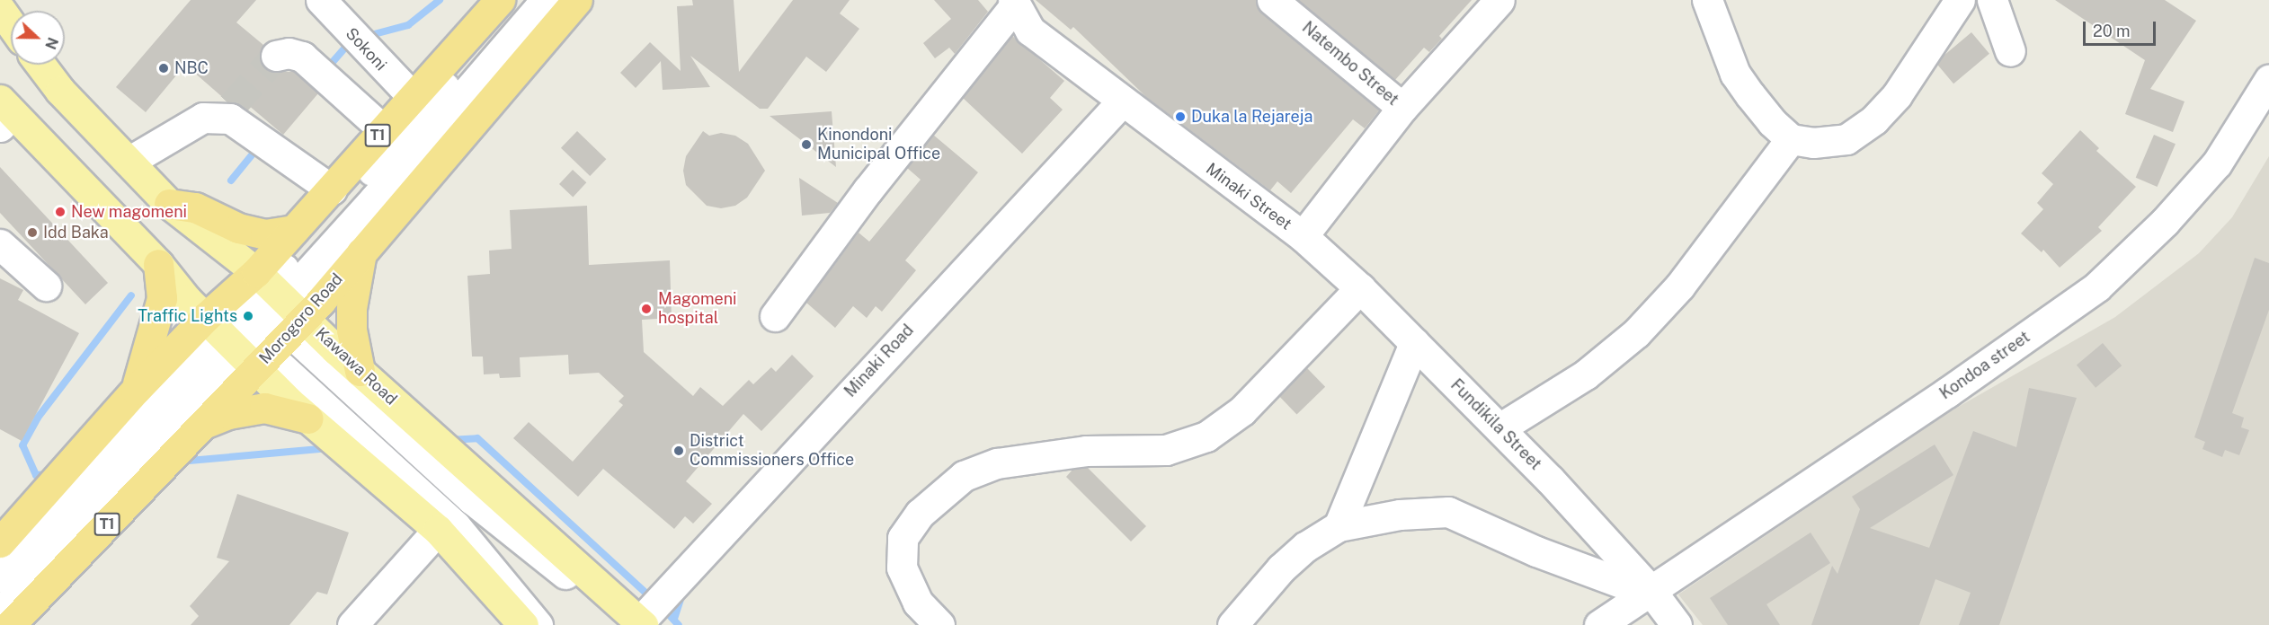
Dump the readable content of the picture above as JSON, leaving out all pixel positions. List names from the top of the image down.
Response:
{
  "streets": {
    "highway": ["T1", "Morogoro Road"],
    "main road": ["Kawawa Road"],
    "street": [
      "Sokoni",
      "Natembo Street",
      "Minaki Street",
      "Minaki Road",
      "Kondoa street",
      "Fundikila Street"
    ]
  },
  "crossings": [
    ["Sokoni", "Morogoro Road"],
    ["Natembo Street", "Minaki Street"],
    ["Minaki Street", "Minaki Road"],
    ["Minaki Street", "Fundikila Street"],
    ["Morogoro Road", "Kawawa Road"],
    ["Minaki Road", "Kawawa Road"],
    ["Kondoa street", "Fundikila Street"]
  ],
  "places": [
    "NBC",
    "Duka la Rejareja",
    "Kinondoni Municipal Office",
    "New magomeni",
    "Idd Baka",
    "Magomeni hospital",
    "Traffic Lights",
    "District Commissioners Office"
  ],
  "scale_bar": "20 m",
  "north": "right"
}
